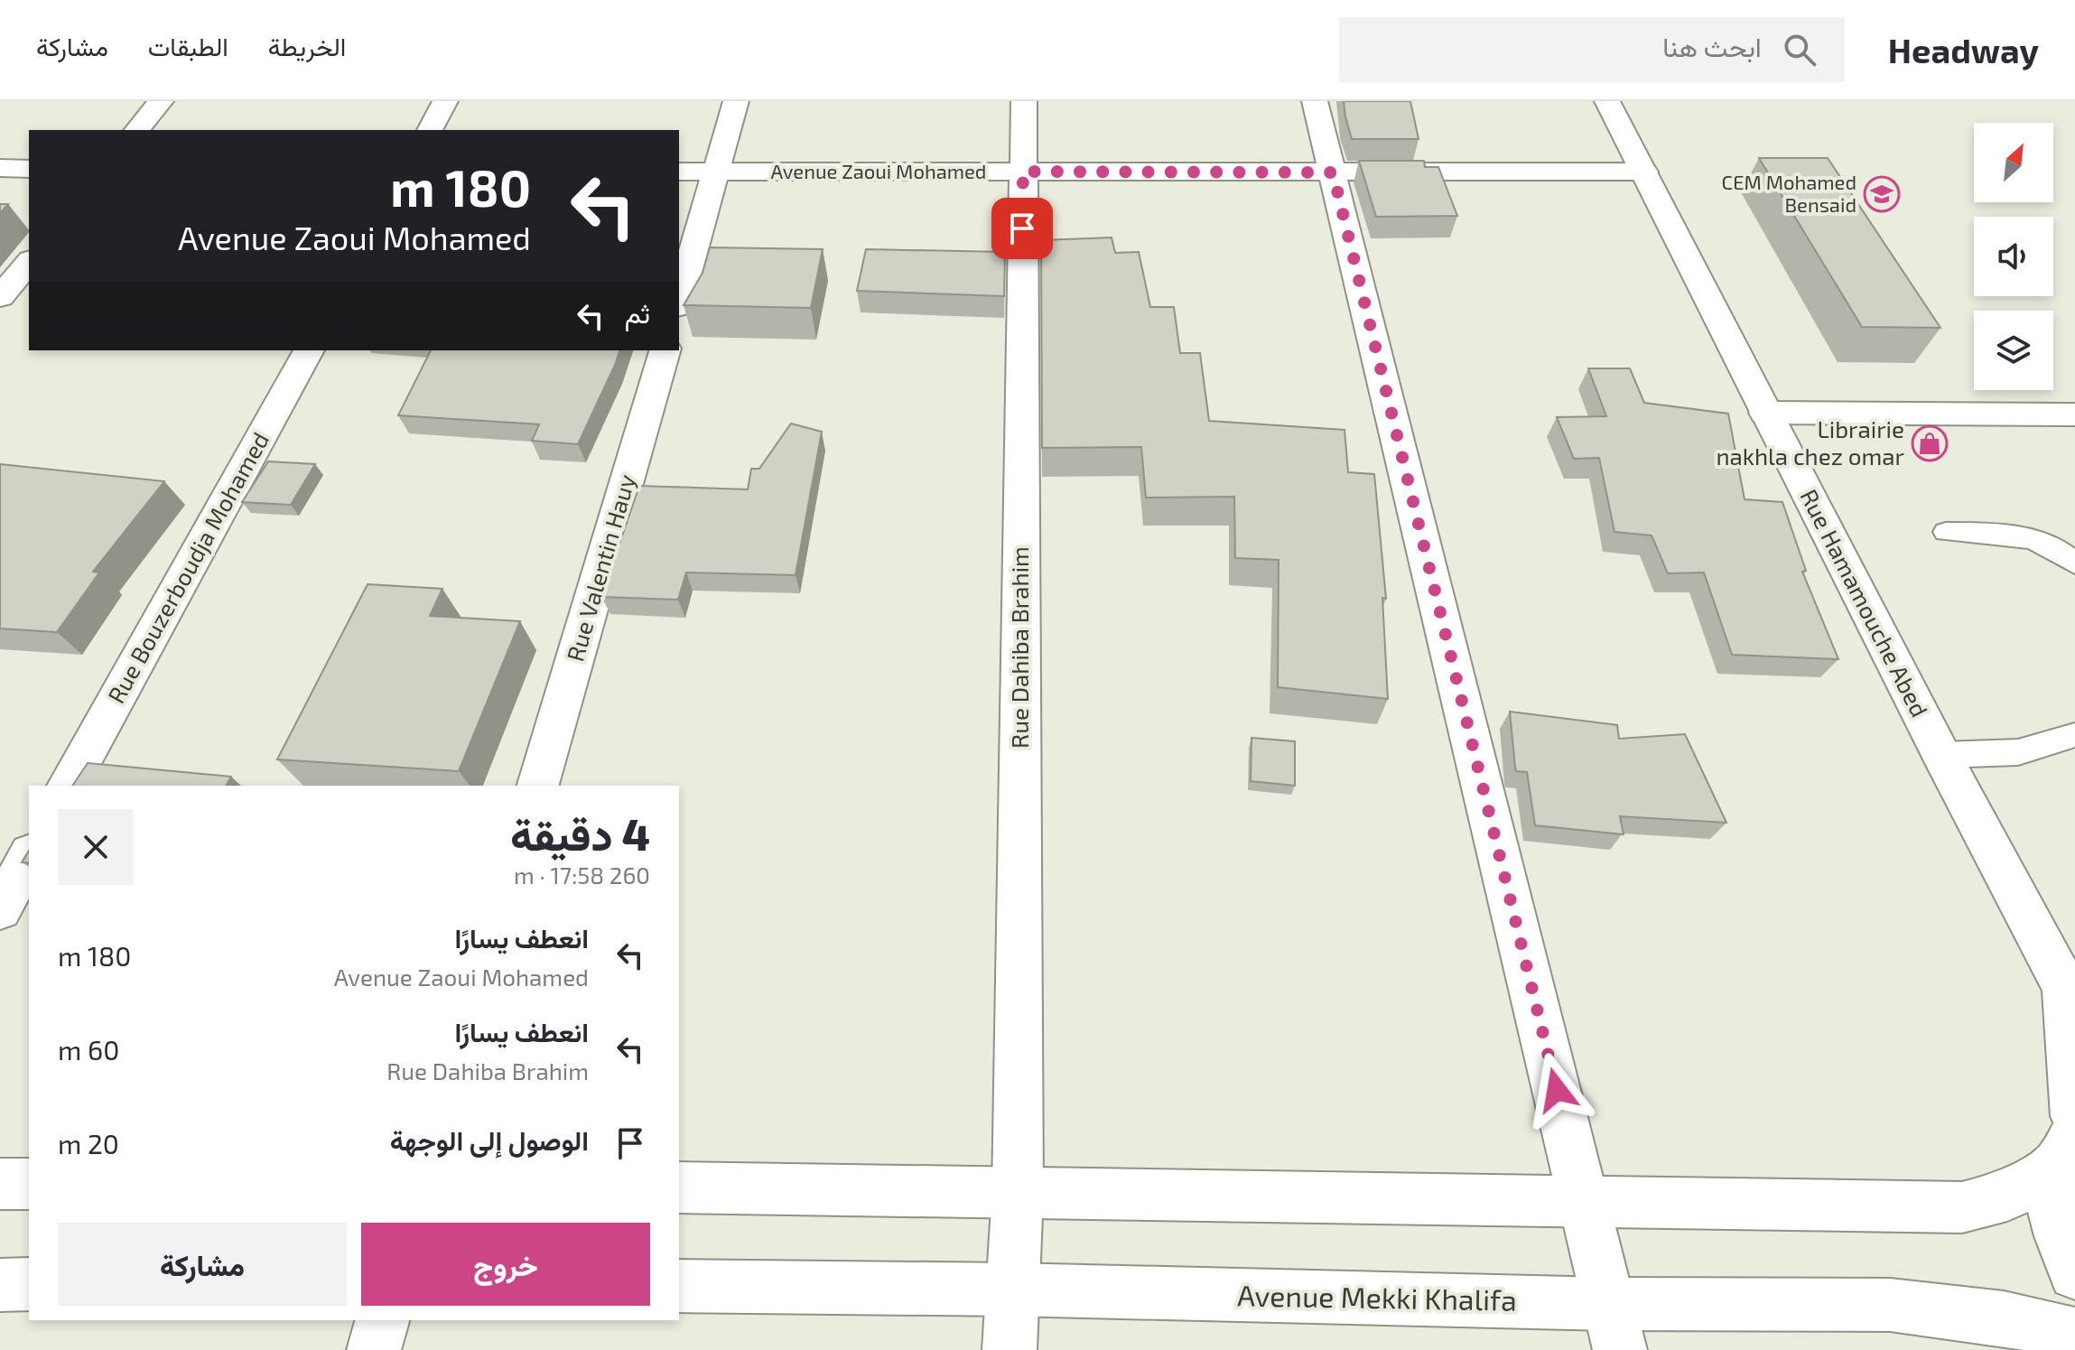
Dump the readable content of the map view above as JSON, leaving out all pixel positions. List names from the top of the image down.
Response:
{
  "streets": {
    "street": [
      "Avenue Zaoui Mohamed",
      "Rue Bouzerboudja Mohamed",
      "Rue Valentin Hauy",
      "Rue Hamamouche Abed",
      "Rue Dahiba Brahim",
      "Avenue Mekki Khalifa"
    ]
  },
  "crossings": [
    ["Avenue Zaoui Mohamed", "Rue Hamamouche Abed"],
    ["Avenue Zaoui Mohamed", "Rue Dahiba Brahim"],
    ["Rue Dahiba Brahim", "Avenue Mekki Khalifa"]
  ],
  "places": {
    "school or university": ["CEM Mohamed Bensaid"],
    "shop": ["Librairie nakhla chez omar"]
  },
  "north": "top right",
  "page": {
    "header": "Headway",
    "search": "ابحث هنا",
    "nav": ["الخريطة", "الطبقات", "مشاركة"],
    "turn": ["180 m", "Avenue Zaoui Mohamed"],
    "then": "ثم",
    "heading": ["4 دقيقة", "260 m · 17:58"],
    "list": [
      {
        "name": "انعطف يسارًا",
        "note": "Avenue Zaoui Mohamed",
        "value": "180 m"
      },
      {
        "name": "انعطف يسارًا",
        "note": "Rue Dahiba Brahim",
        "value": "60 m"
      },
      {
        "name": "الوصول إلى الوجهة",
        "value": "20 m"
      }
    ],
    "buttons": ["خروج", "مشاركة"]
  }
}
